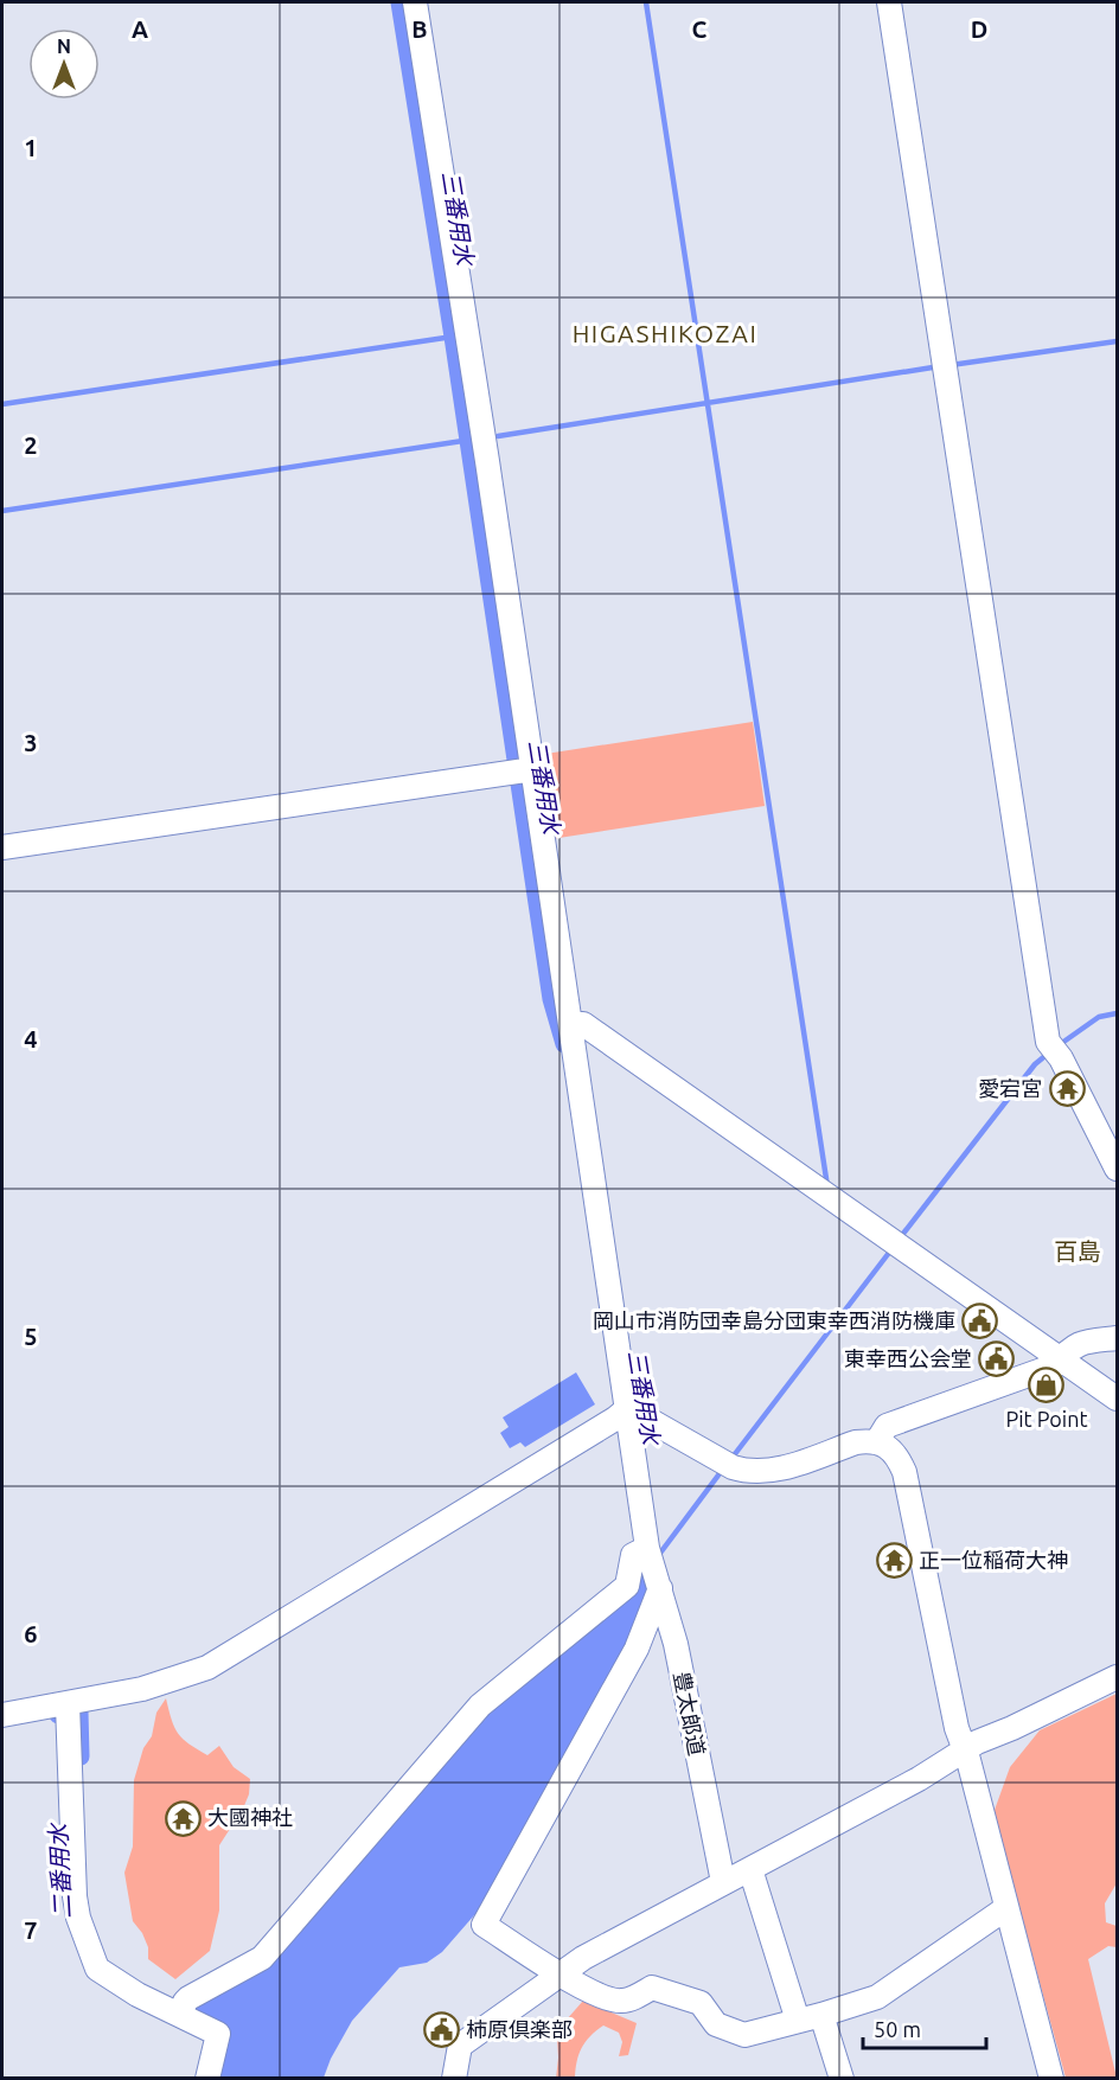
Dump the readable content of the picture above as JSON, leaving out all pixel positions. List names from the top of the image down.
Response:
{
  "streets": {
    "street": ["豊太郎道"]
  },
  "districts": ["HIGASHIKOZAI", "百島"],
  "water": ["三番用水", "二番用水"],
  "places": {
    "temple": ["愛宕宮", "正一位稲荷大神", "大國神社"],
    "public building": ["岡山市消防団幸島分団東幸西消防機庫", "東幸西公会堂", "柿原倶楽部"],
    "shop": ["Pit Point"]
  },
  "scale_bar": "50 m",
  "north": "top",
  "grid": {
    "columns": [
      "A",
      "B",
      "C",
      "D"
    ],
    "rows": [
      "1",
      "2",
      "3",
      "4",
      "5",
      "6",
      "7"
    ]
  }
}
